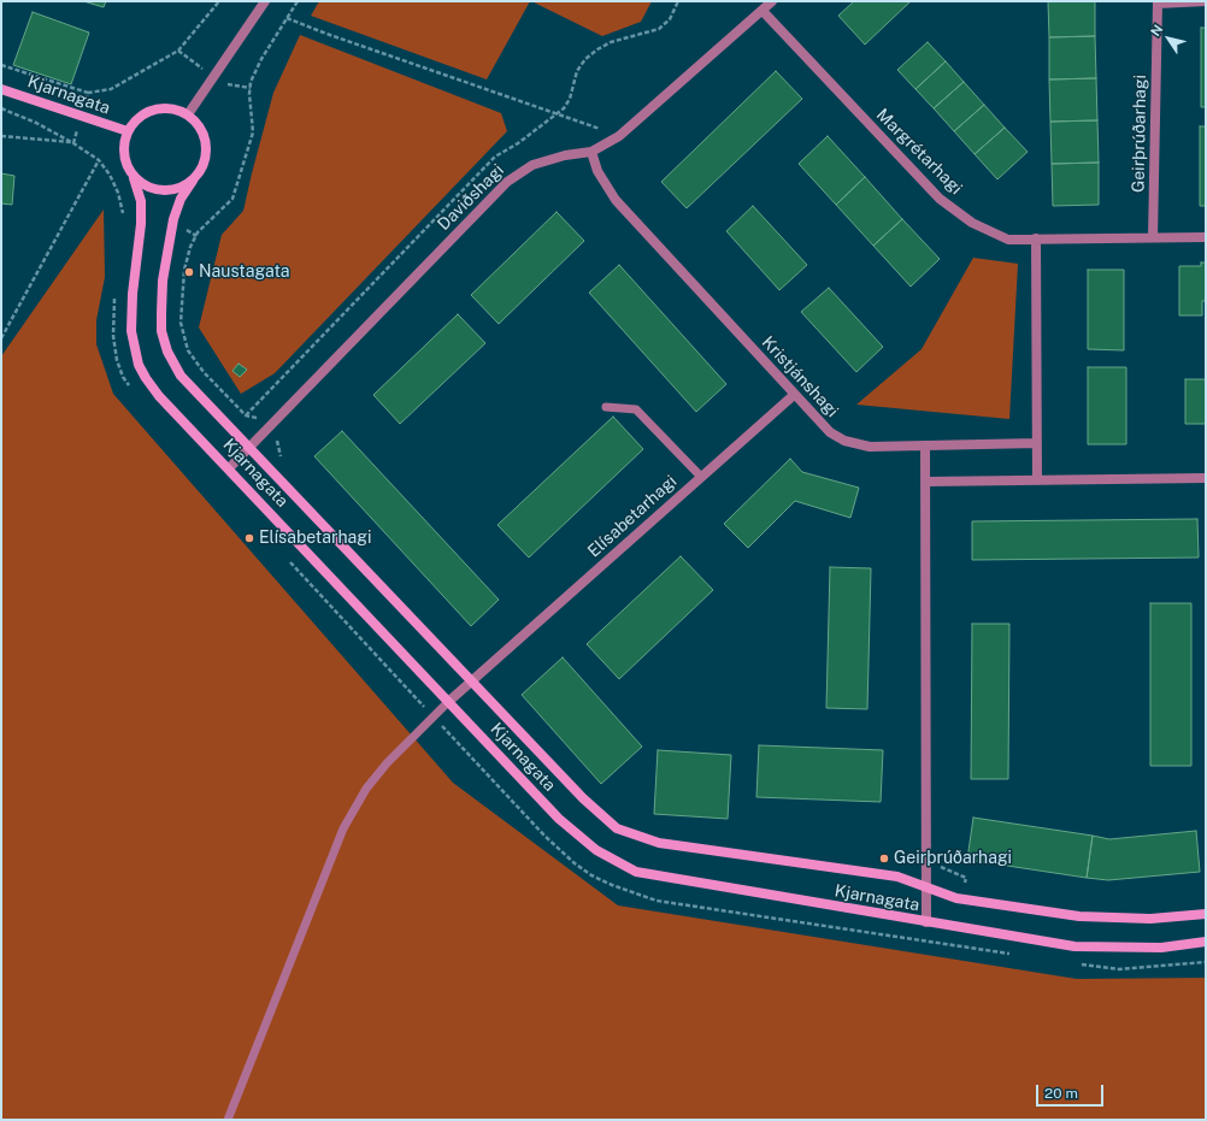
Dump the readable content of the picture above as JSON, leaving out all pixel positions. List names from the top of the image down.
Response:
{
  "streets": {
    "street": [
      "Kjarnagata",
      "Geirþrúðarhagi",
      "Margrétarhagi",
      "Daviðshagi",
      "Kristjánshagi",
      "Elísabetarhagi"
    ]
  },
  "crossings": [
    ["Kjarnagata", "Daviðshagi"],
    ["Kjarnagata", "Elísabetarhagi"],
    ["Geirþrúðarhagi", "Margrétarhagi"],
    ["Margrétarhagi", "Daviðshagi"],
    ["Daviðshagi", "Kristjánshagi"],
    ["Kristjánshagi", "Elísabetarhagi"]
  ],
  "places": ["Naustagata", "Elísabetarhagi", "Geirþrúðarhagi"],
  "scale_bar": "20 m",
  "north": "top left"
}
